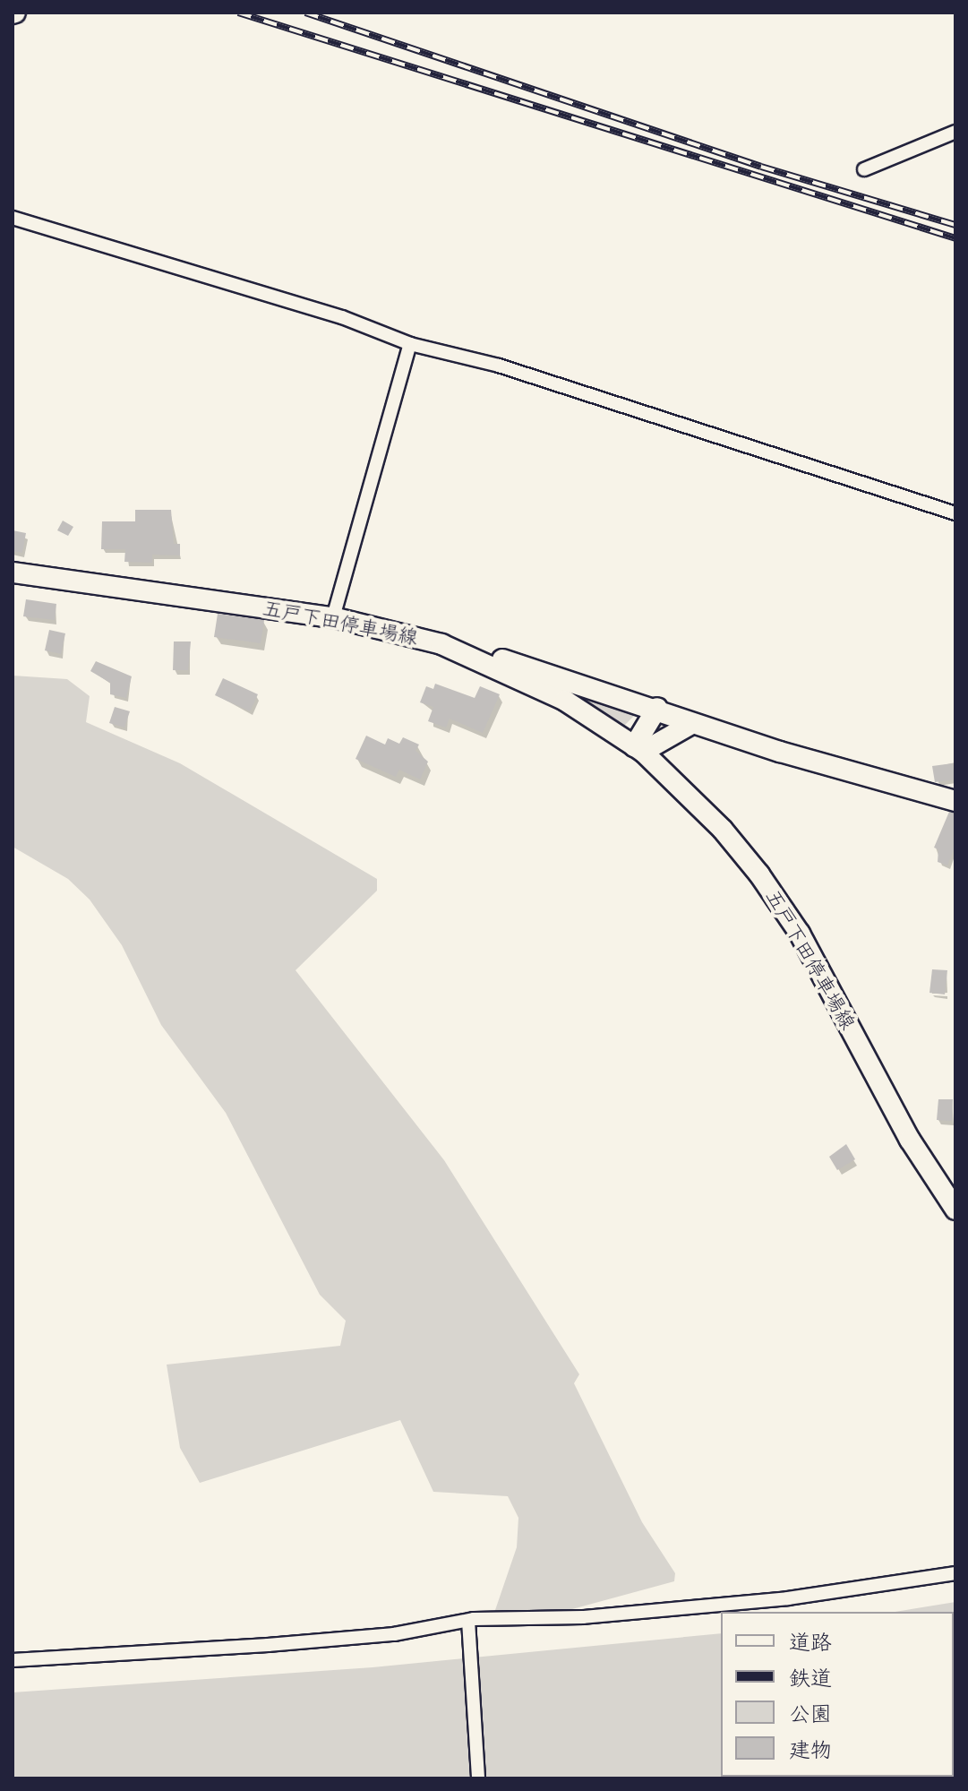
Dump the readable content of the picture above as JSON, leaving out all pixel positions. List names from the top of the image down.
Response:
{
  "streets": {
    "main road": ["五戸下田停車場線"]
  },
  "legend": [
    "道路",
    "鉄道",
    "公園",
    "建物"
  ]
}
